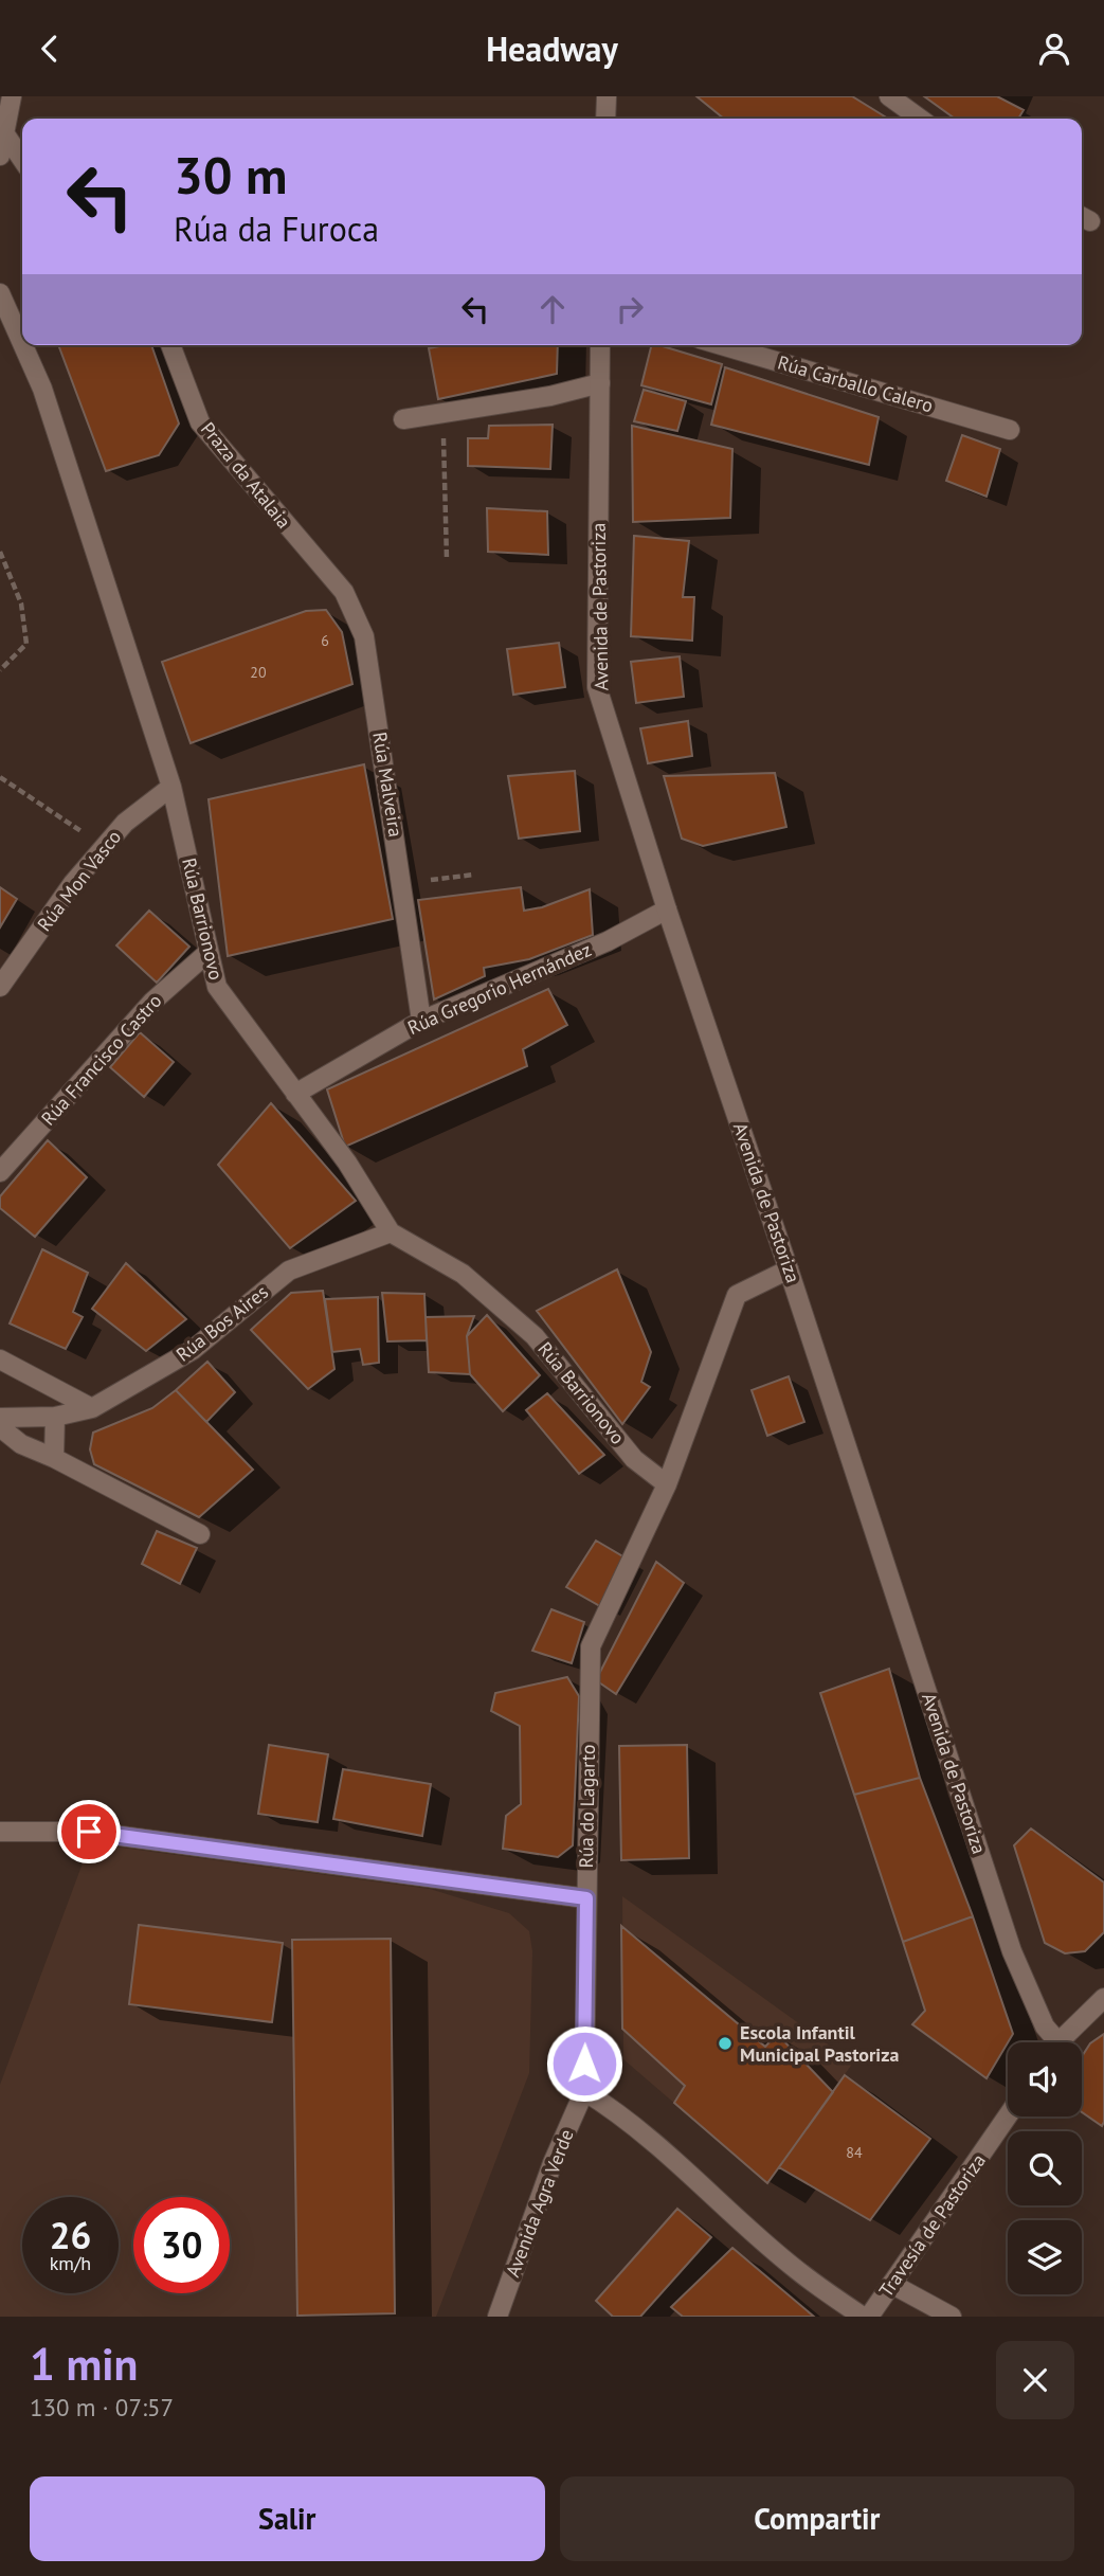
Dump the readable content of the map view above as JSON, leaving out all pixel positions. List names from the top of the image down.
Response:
{
  "streets": {
    "street": [
      "Rúa Carballo Calero",
      "Praza da Atalaia",
      "Avenida de Pastoriza",
      "Rúa Malveira",
      "Rúa Mon Vasco",
      "Rúa Barrionovo",
      "Rúa Gregorio Hernández",
      "Rúa Francisco Castro",
      "Rúa Bos Aires",
      "Rúa do Lagarto",
      "Avenida Agra Verde",
      "Travesía de Pastoriza"
    ]
  },
  "crossings": [
    ["Praza da Atalaia", "Rúa Malveira"],
    ["Avenida de Pastoriza", "Rúa Gregorio Hernández"],
    ["Avenida de Pastoriza", "Rúa do Lagarto"],
    ["Rúa Malveira", "Rúa Gregorio Hernández"],
    ["Rúa Mon Vasco", "Rúa Barrionovo"],
    ["Rúa Barrionovo", "Rúa Gregorio Hernández"],
    ["Rúa Barrionovo", "Rúa Francisco Castro"],
    ["Rúa Barrionovo", "Rúa Bos Aires"],
    ["Rúa Barrionovo", "Rúa do Lagarto"],
    ["Rúa do Lagarto", "Avenida Agra Verde"]
  ],
  "places": ["Escola Infantil Municipal Pastoriza"],
  "house_numbers": ["6", "20", "84"],
  "page": {
    "header": "Headway",
    "turn": ["30 m", "Rúa da Furoca"],
    "speed": "26 km/h",
    "limit": "30",
    "heading": ["1 min", "130 m · 07:57"],
    "buttons": ["Salir", "Compartir"]
  }
}
